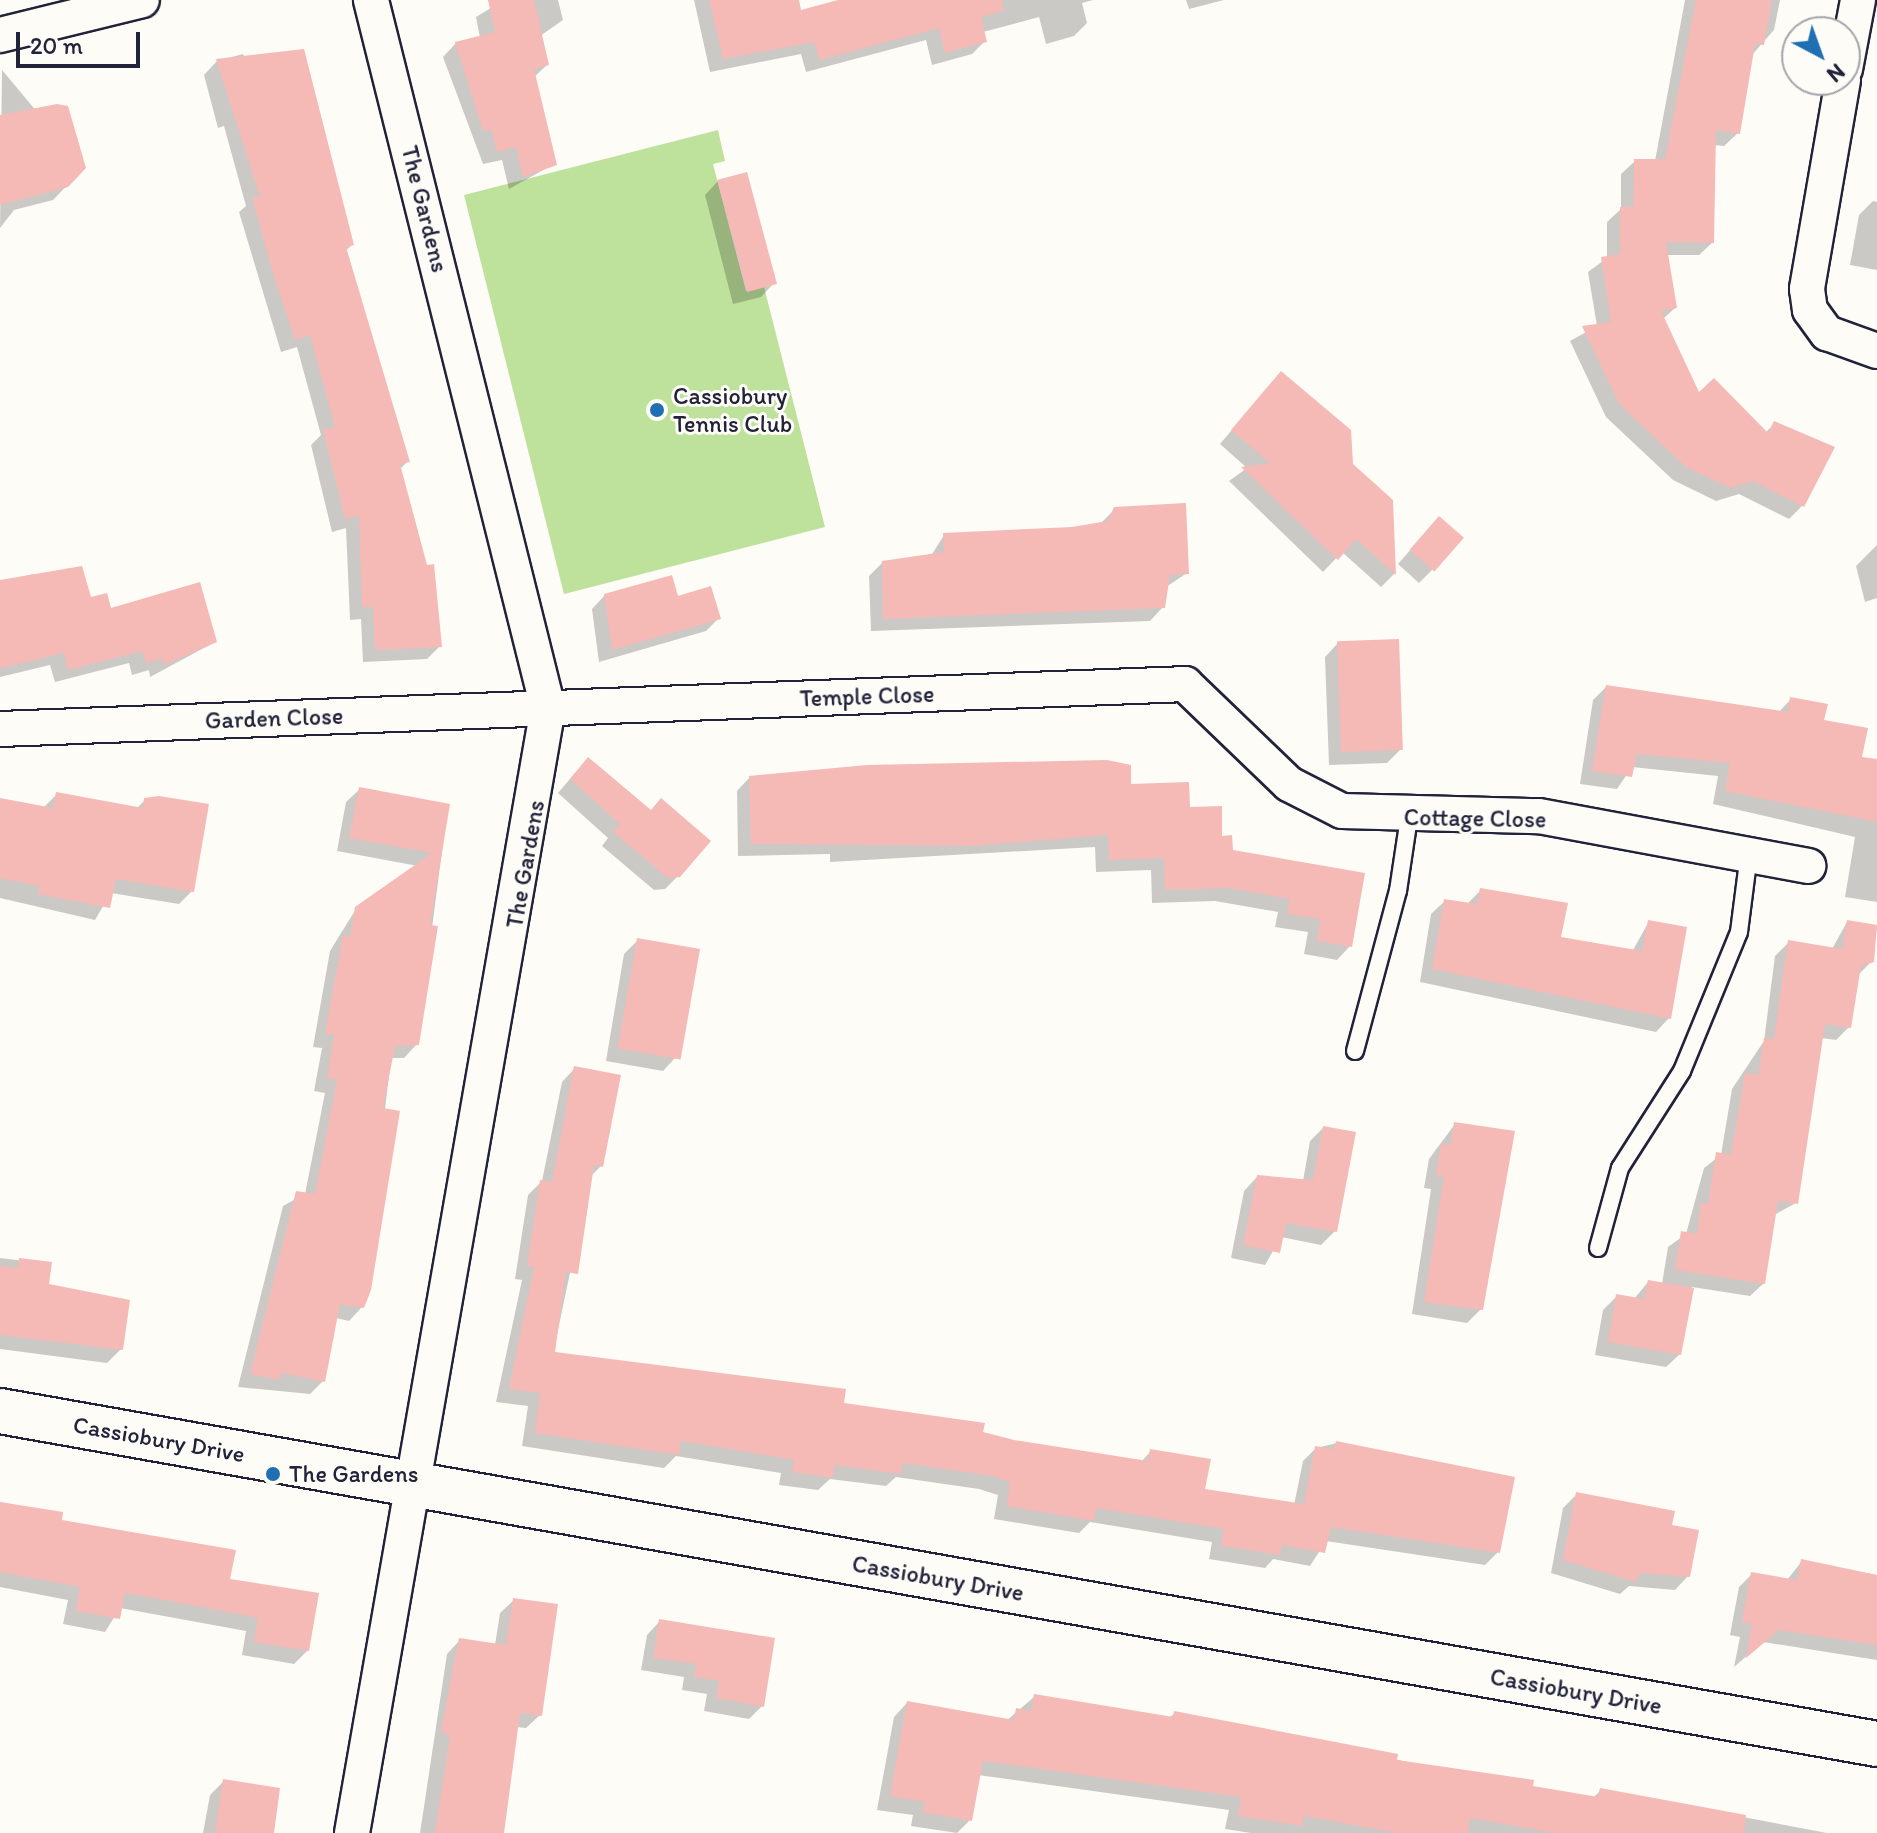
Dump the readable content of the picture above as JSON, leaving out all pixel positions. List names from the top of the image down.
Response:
{
  "streets": {
    "street": [
      "The Gardens",
      "Temple Close",
      "Garden Close",
      "Cottage Close",
      "Cassiobury Drive"
    ]
  },
  "crossings": [
    ["The Gardens", "Temple Close"],
    ["The Gardens", "Garden Close"],
    ["The Gardens", "Cassiobury Drive"],
    ["Temple Close", "Garden Close"],
    ["Temple Close", "Cottage Close"]
  ],
  "places": ["Cassiobury Tennis Club", "The Gardens"],
  "scale_bar": "20 m",
  "north": "bottom right"
}
